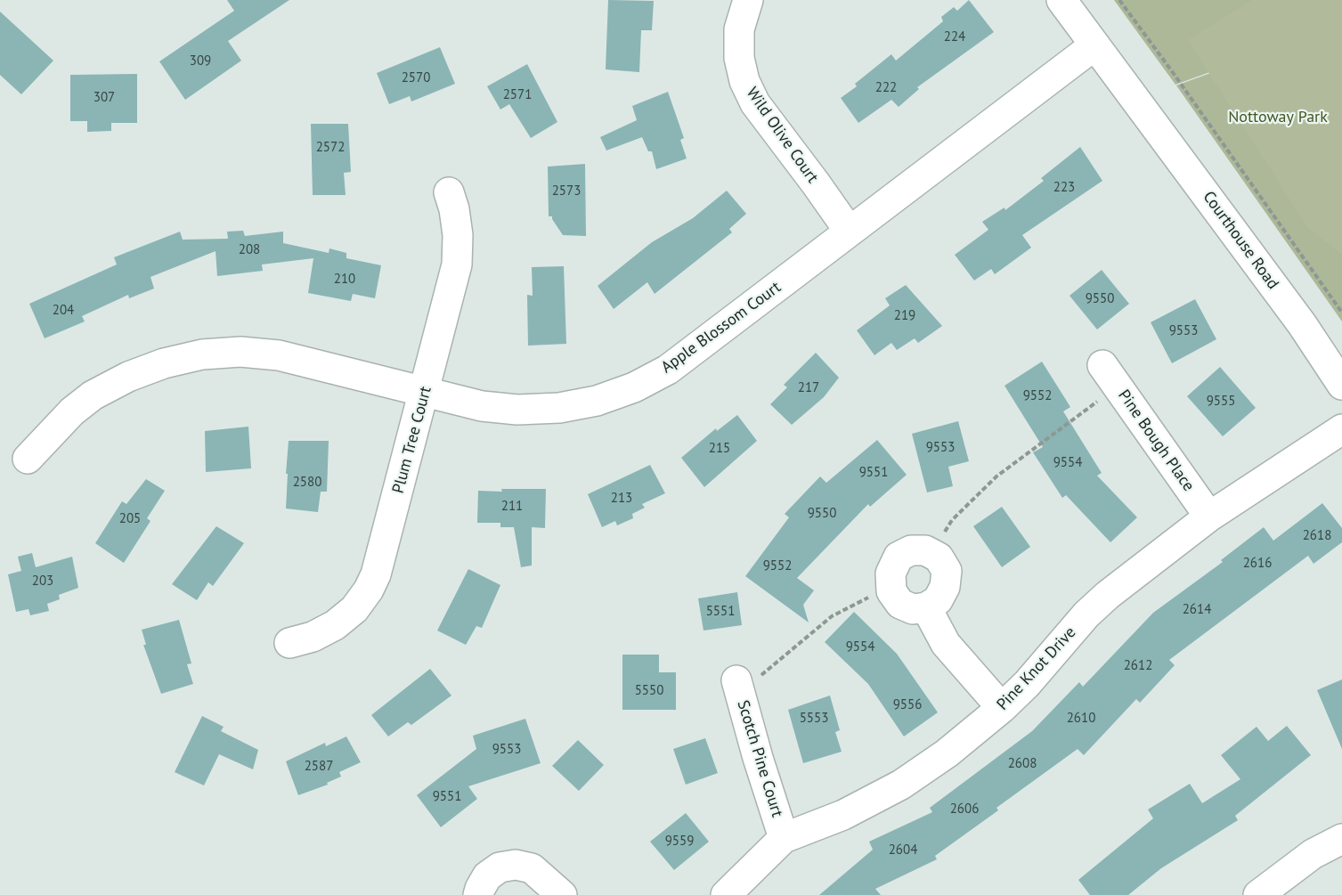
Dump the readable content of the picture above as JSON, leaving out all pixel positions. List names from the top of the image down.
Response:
{
  "streets": {
    "street": [
      "Wild Olive Court",
      "Courthouse Road",
      "Apple Blossom Court",
      "Plum Tree Court",
      "Pine Bough Place",
      "Pine Knot Drive",
      "Scotch Pine Court"
    ]
  },
  "crossings": [
    ["Wild Olive Court", "Apple Blossom Court"],
    ["Courthouse Road", "Apple Blossom Court"],
    ["Apple Blossom Court", "Plum Tree Court"],
    ["Pine Bough Place", "Pine Knot Drive"],
    ["Pine Knot Drive", "Scotch Pine Court"]
  ],
  "parks": ["Nottoway Park"],
  "house_numbers": [
    "224",
    "309",
    "2570",
    "222",
    "2571",
    "307",
    "2572",
    "223",
    "2573",
    "208",
    "210",
    "9550",
    "204",
    "219",
    "9553",
    "217",
    "9552",
    "9555",
    "9553",
    "215",
    "9554",
    "9551",
    "2580",
    "213",
    "211",
    "9550",
    "205",
    "2618",
    "2616",
    "9552",
    "203",
    "2614",
    "5551",
    "9554",
    "2612",
    "5550",
    "9556",
    "5553",
    "2610",
    "9553",
    "2608",
    "2587",
    "9551",
    "2606",
    "9559",
    "2604"
  ]
}
